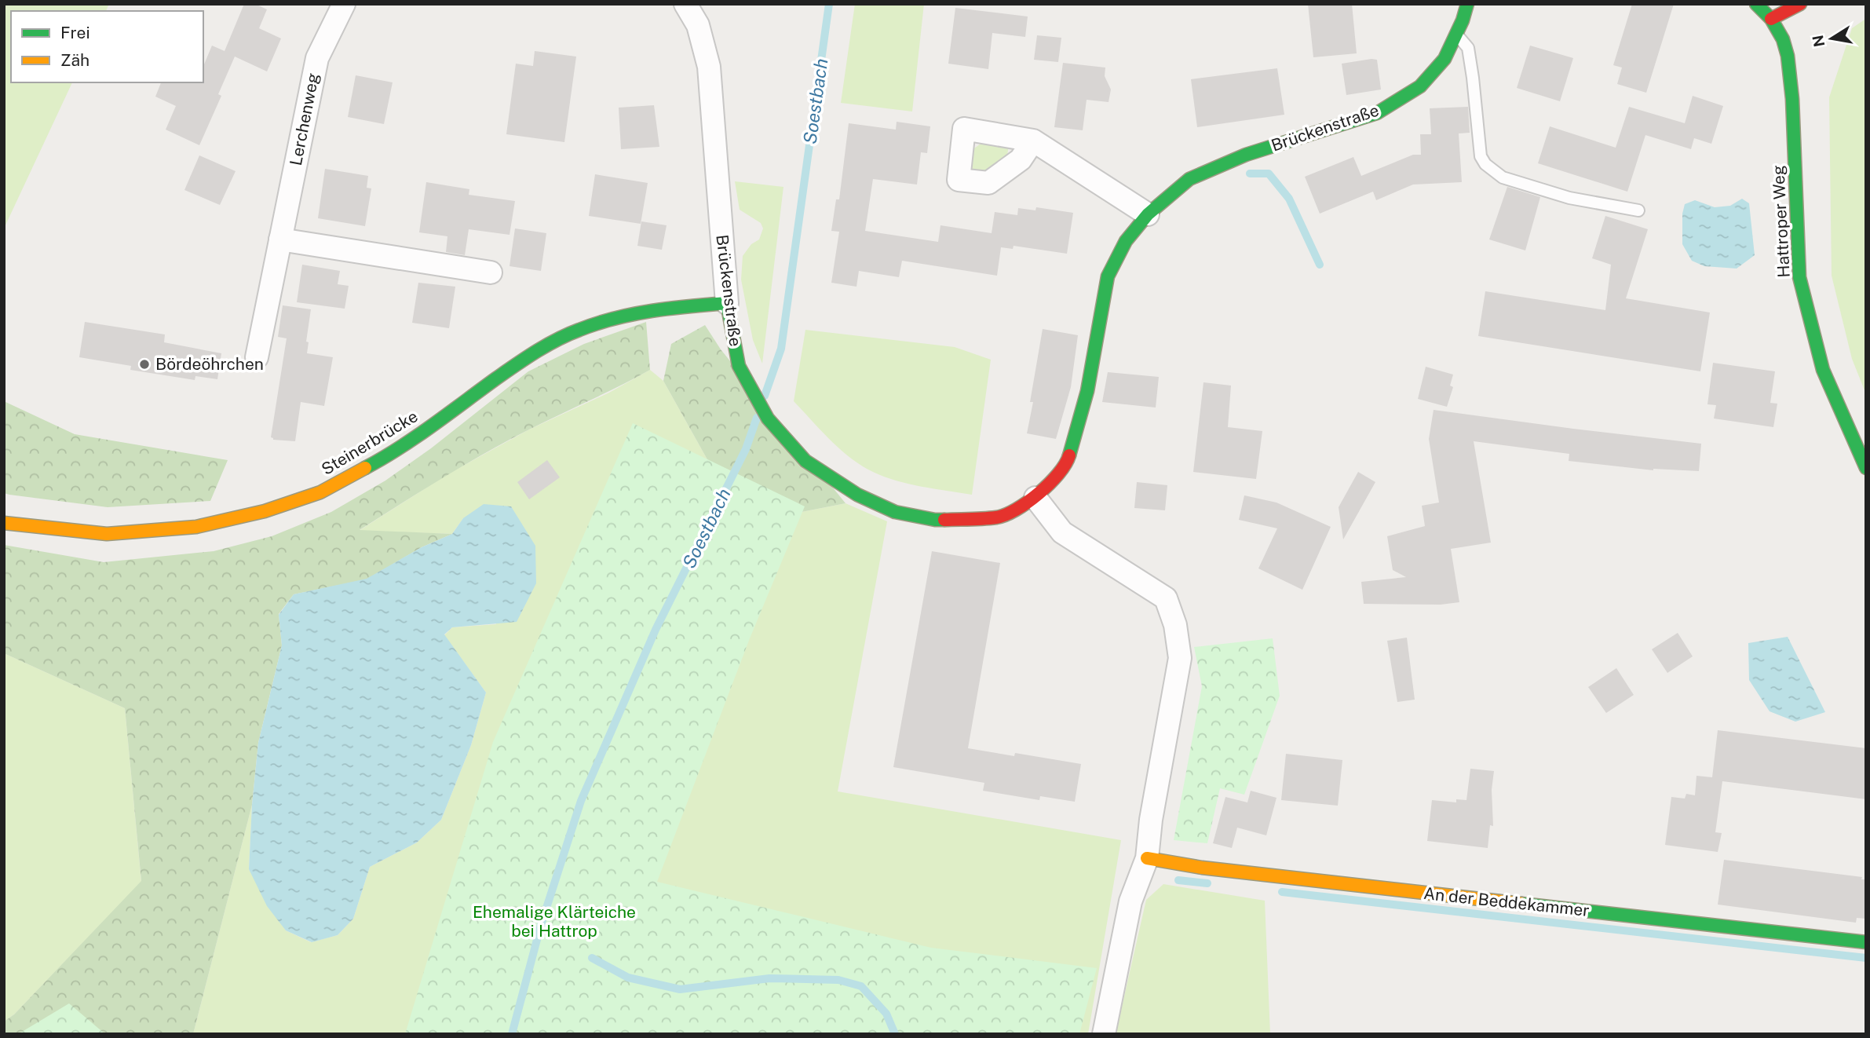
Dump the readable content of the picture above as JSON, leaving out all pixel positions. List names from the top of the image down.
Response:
{
  "streets": {
    "street": [
      "Lerchenweg",
      "Brückenstraße",
      "Hattroper Weg",
      "Steinerbrücke",
      "An der Beddekammer"
    ]
  },
  "crossings": [
    ["Brückenstraße", "Steinerbrücke"]
  ],
  "water": ["Soestbach"],
  "parks": ["Ehemalige Klärteiche bei Hattrop"],
  "places": ["Bördeöhrchen"],
  "legend": ["Frei", "Zäh"],
  "north": "left"
}
